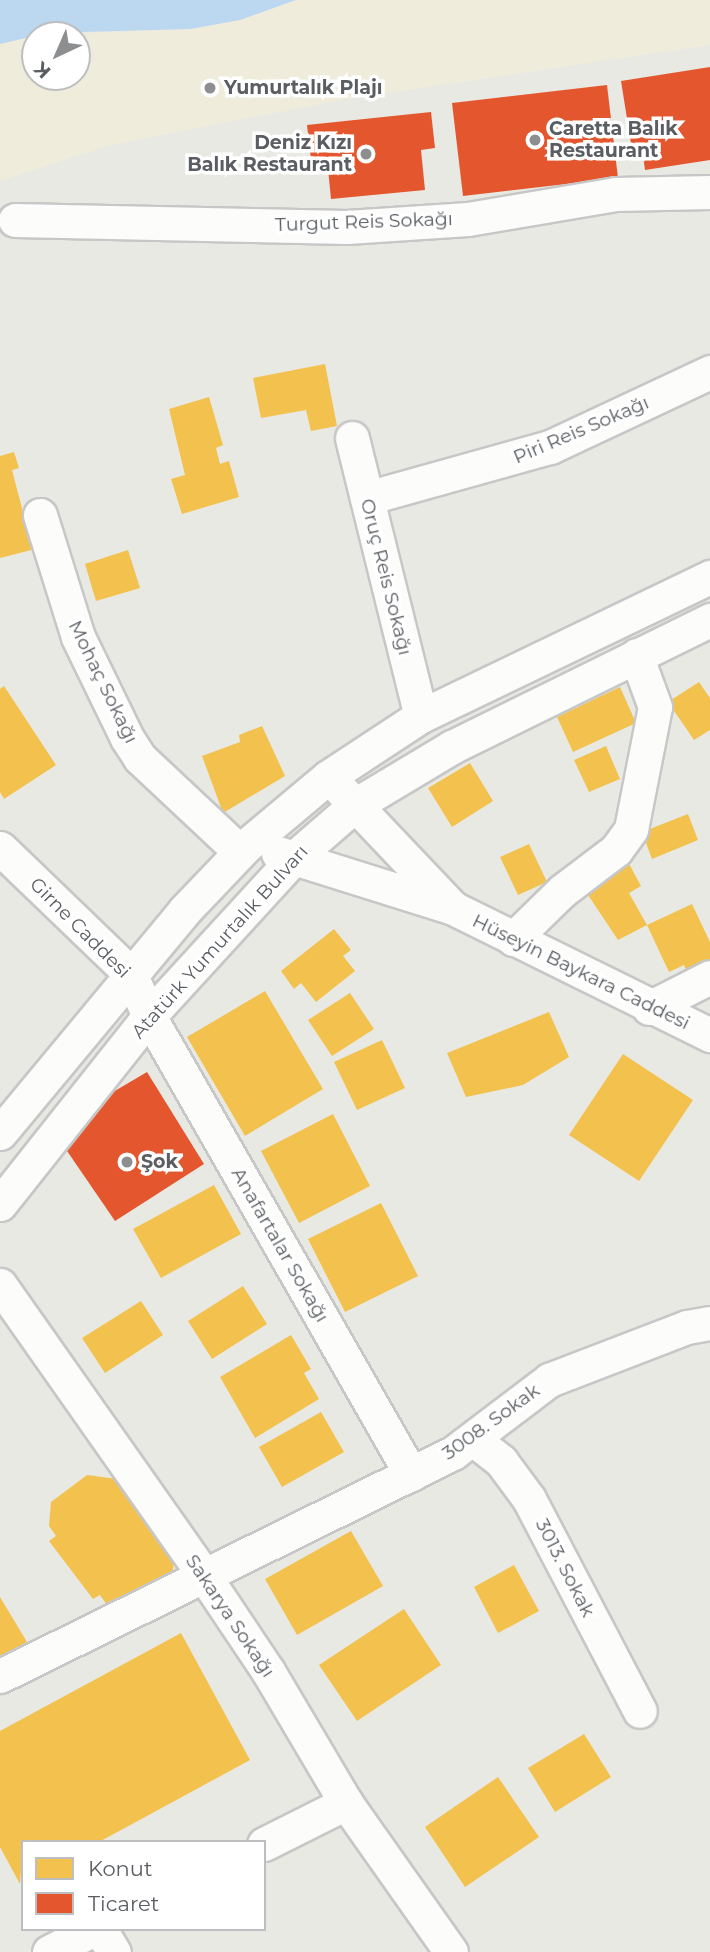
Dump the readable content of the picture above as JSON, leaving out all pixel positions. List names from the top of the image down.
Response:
{
  "streets": {
    "street": [
      "Turgut Reis Sokağı",
      "Piri Reis Sokağı",
      "Oruç Reis Sokağı",
      "Mohaç Sokağı",
      "Girne Caddesi",
      "Atatürk Yumurtalık Bulvarı",
      "Hüseyin Baykara Caddesi",
      "Anafartalar Sokağı",
      "3008. Sokak",
      "3013. Sokak",
      "Sakarya Sokağı"
    ]
  },
  "crossings": [
    ["Piri Reis Sokağı", "Oruç Reis Sokağı"],
    ["Mohaç Sokağı", "Hüseyin Baykara Caddesi"],
    ["Girne Caddesi", "Atatürk Yumurtalık Bulvarı"],
    ["Girne Caddesi", "Anafartalar Sokağı"],
    ["Atatürk Yumurtalık Bulvarı", "Hüseyin Baykara Caddesi"],
    ["Atatürk Yumurtalık Bulvarı", "Anafartalar Sokağı"],
    ["Anafartalar Sokağı", "3008. Sokak"],
    ["3008. Sokak", "3013. Sokak"],
    ["3008. Sokak", "Sakarya Sokağı"]
  ],
  "places": [
    "Yumurtalık Plajı",
    "Caretta Balık Restaurant",
    "Deniz Kızı Balık Restaurant",
    "Şok"
  ],
  "legend": ["Konut", "Ticaret"],
  "north": "bottom left"
}
